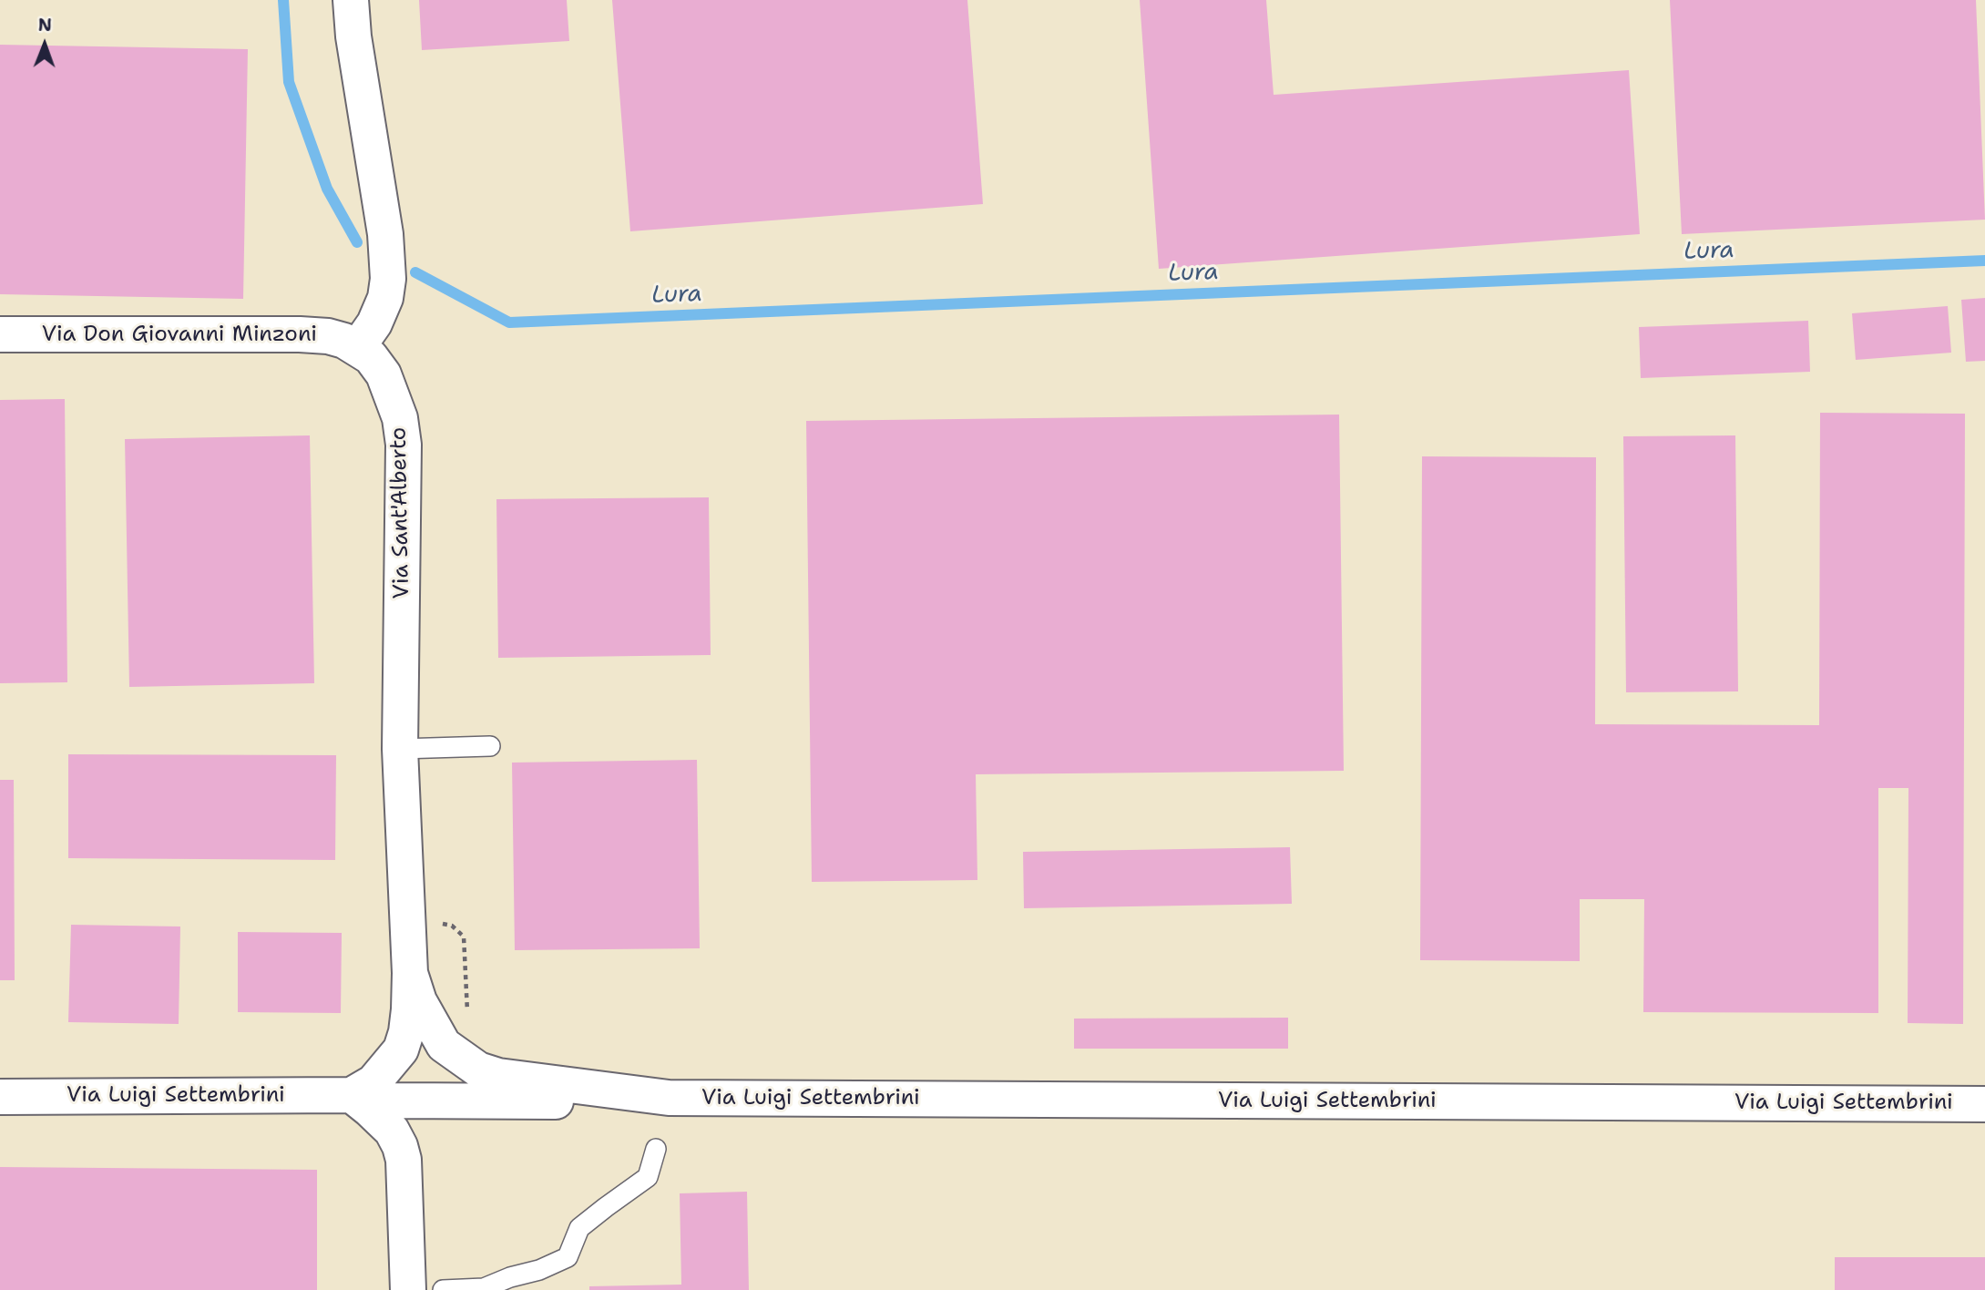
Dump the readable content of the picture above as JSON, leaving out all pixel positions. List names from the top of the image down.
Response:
{
  "streets": {
    "street": ["Via Don Giovanni Minzoni", "Via Sant'Alberto", "Via Luigi Settembrini"]
  },
  "crossings": [
    ["Via Don Giovanni Minzoni", "Via Sant'Alberto"],
    ["Via Sant'Alberto", "Via Luigi Settembrini"]
  ],
  "water": ["Lura"],
  "north": "top"
}
